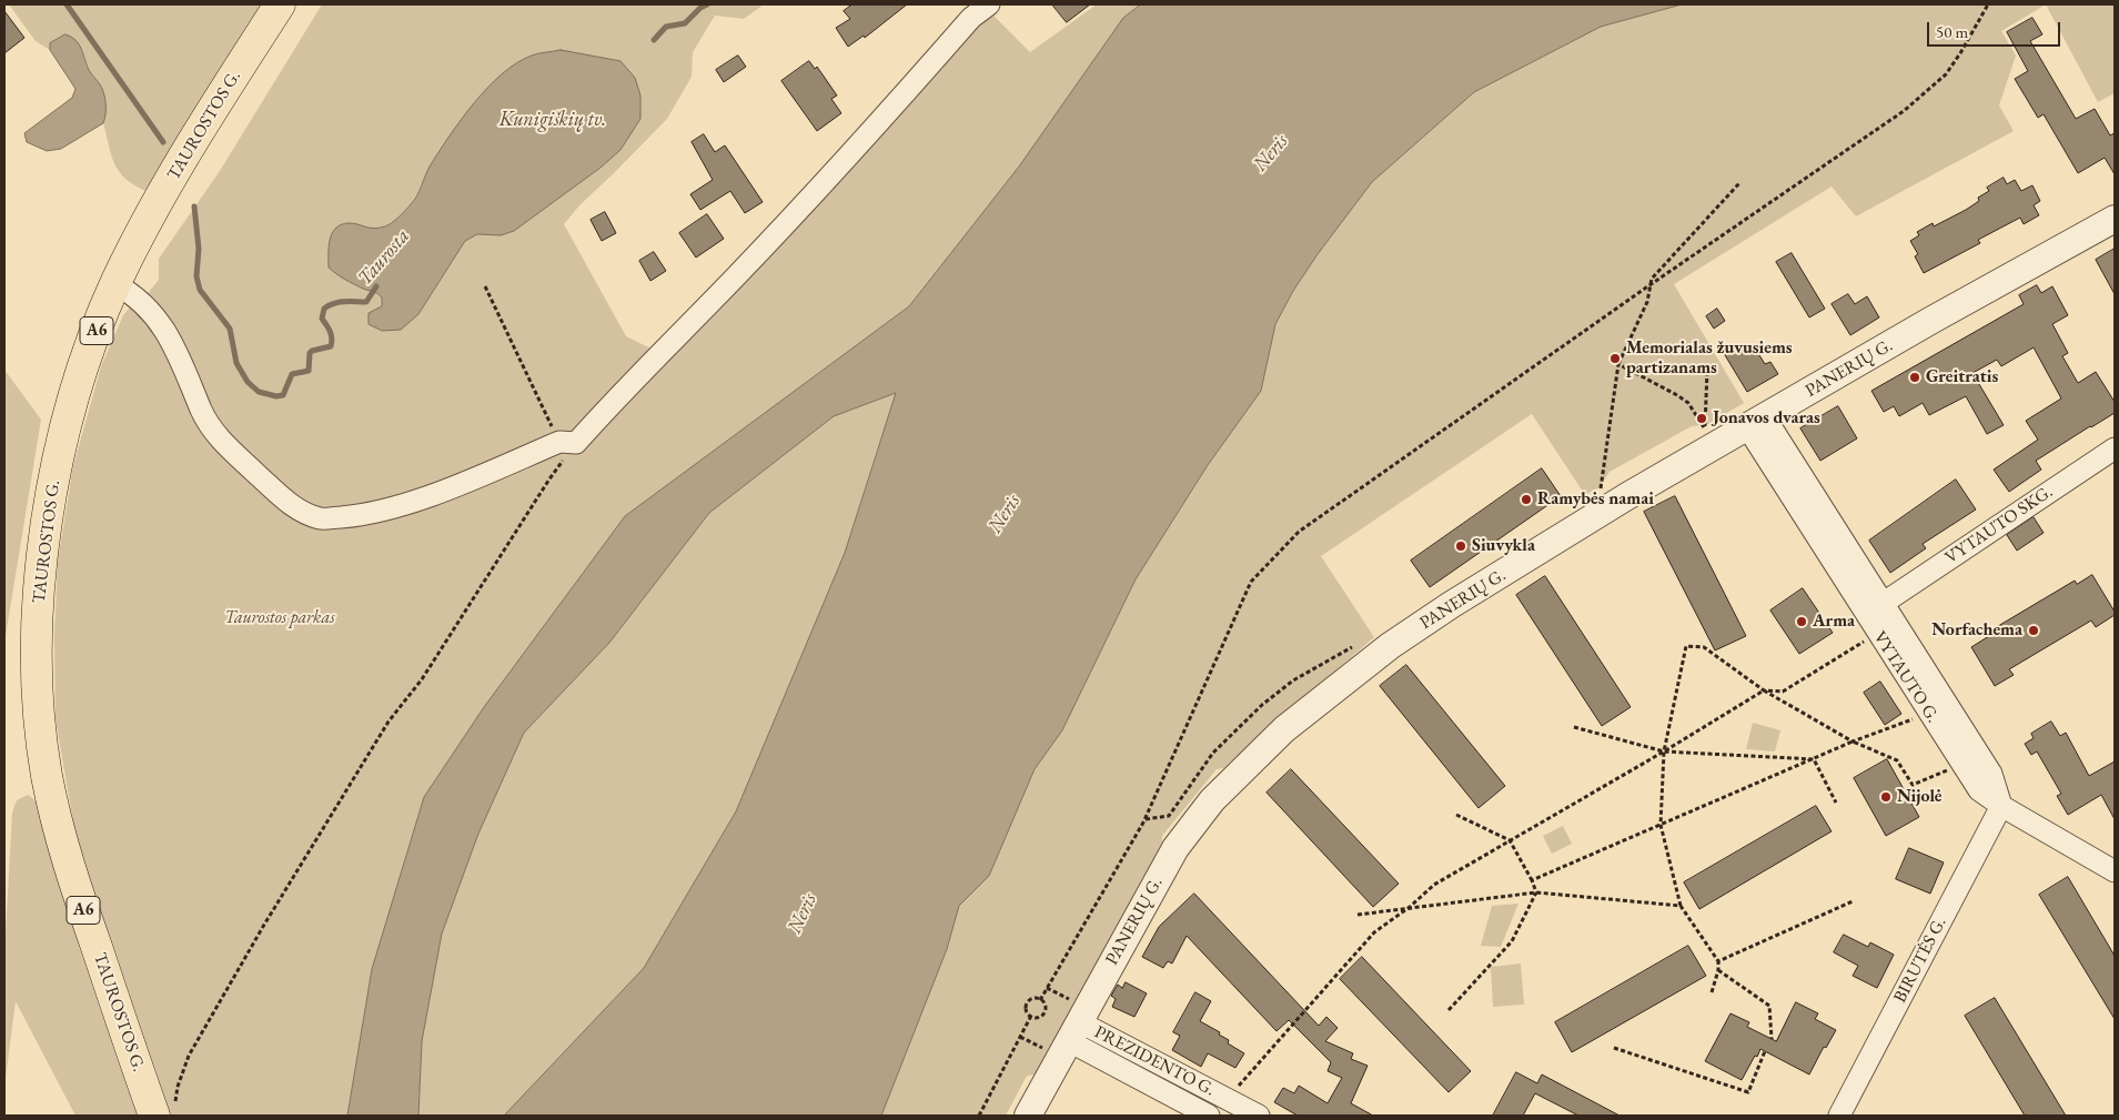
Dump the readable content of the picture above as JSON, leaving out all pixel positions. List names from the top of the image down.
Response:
{
  "streets": {
    "highway": ["TAUROSTOS G.", "A6"],
    "street": [
      "PANERIŲ G.",
      "VYTAUTO SKG.",
      "VYTAUTO G.",
      "BIRUTĖS G.",
      "PREZIDENTO G."
    ]
  },
  "crossings": [
    ["PANERIŲ G.", "VYTAUTO G."],
    ["PANERIŲ G.", "PREZIDENTO G."],
    ["VYTAUTO SKG.", "VYTAUTO G."],
    ["VYTAUTO G.", "BIRUTĖS G."]
  ],
  "water": ["Kunigiškių tv.", "Neris", "Taurosta"],
  "parks": ["Taurostos parkas"],
  "places": [
    "Memorialas žuvusiems partizanams",
    "Greitratis",
    "Jonavos dvaras",
    "Ramybės namai",
    "Siuvykla",
    "Arma",
    "Norfachema",
    "Nijolė"
  ],
  "scale_bar": "50 m"
}
